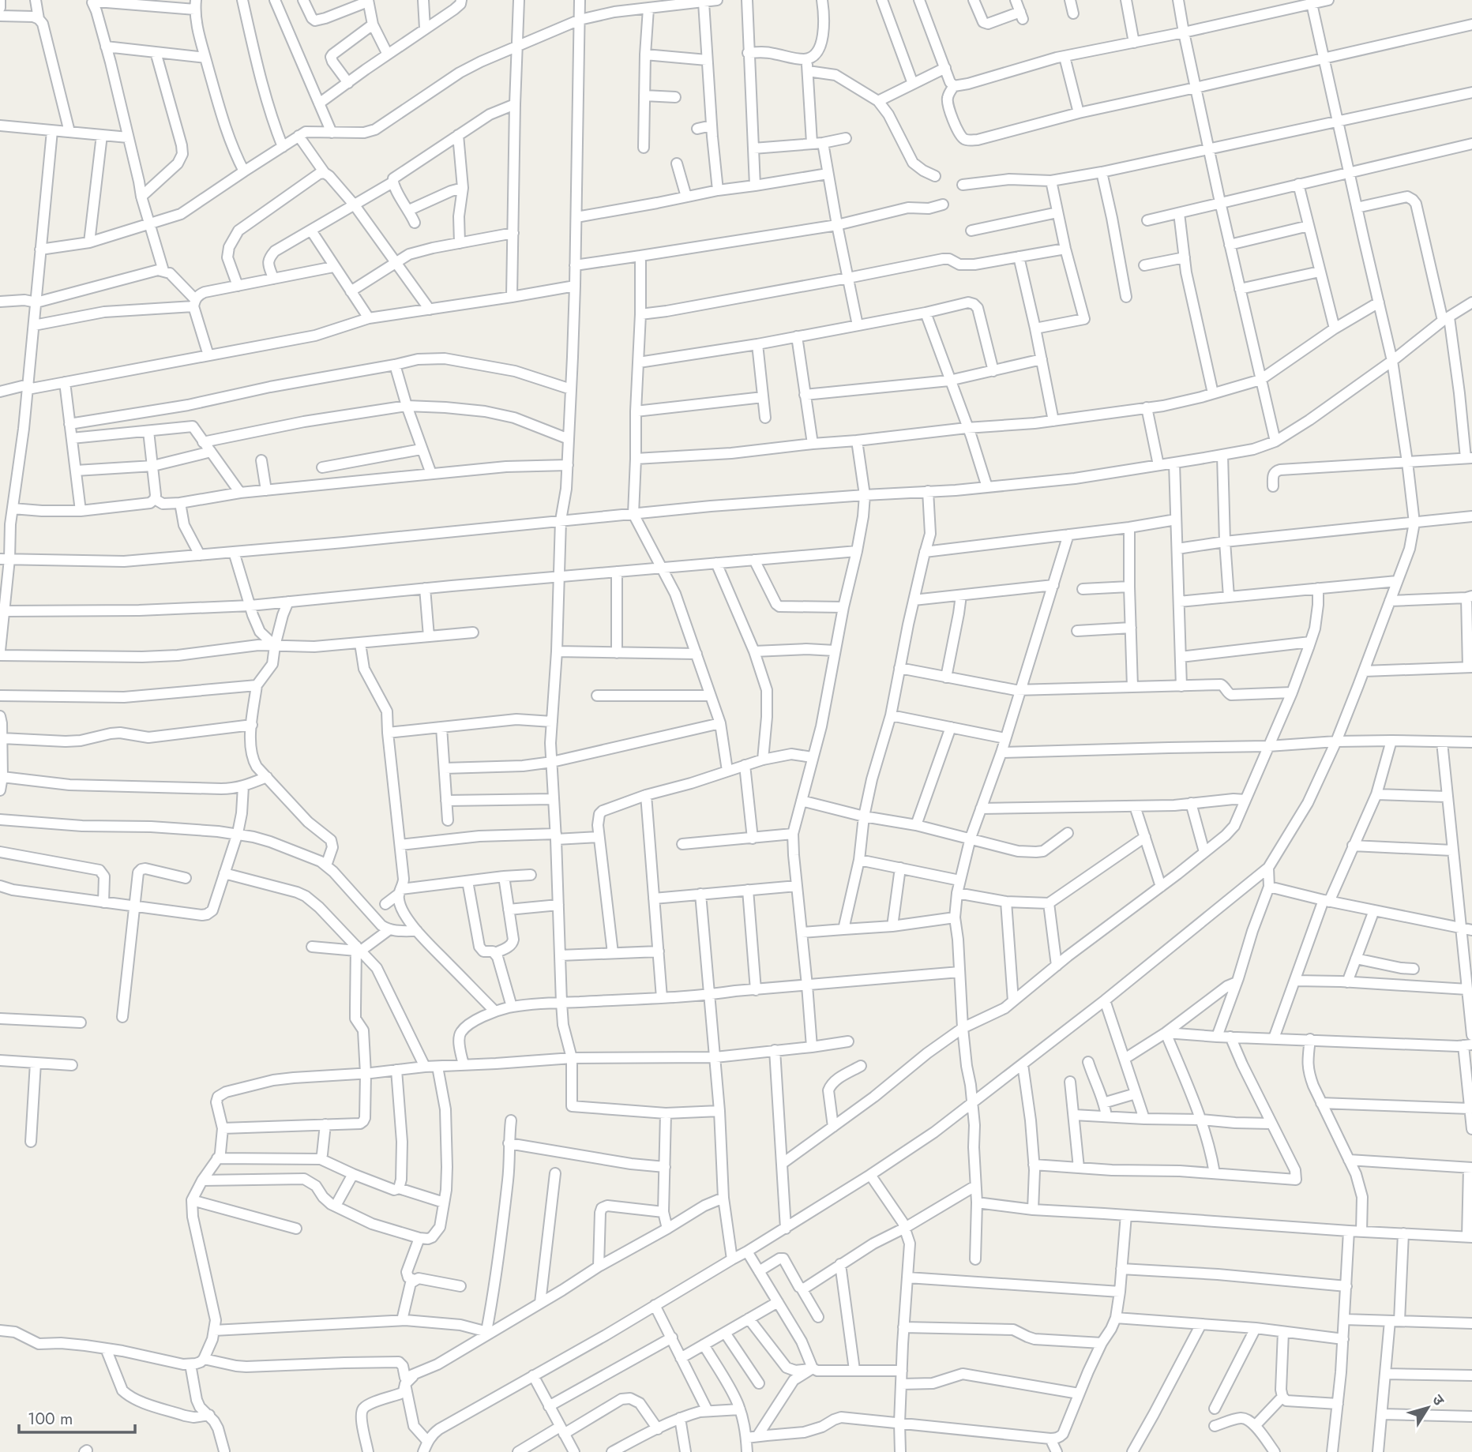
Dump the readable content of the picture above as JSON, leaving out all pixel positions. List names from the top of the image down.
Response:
{
  "scale_bar": "100 m",
  "north": "top right"
}
